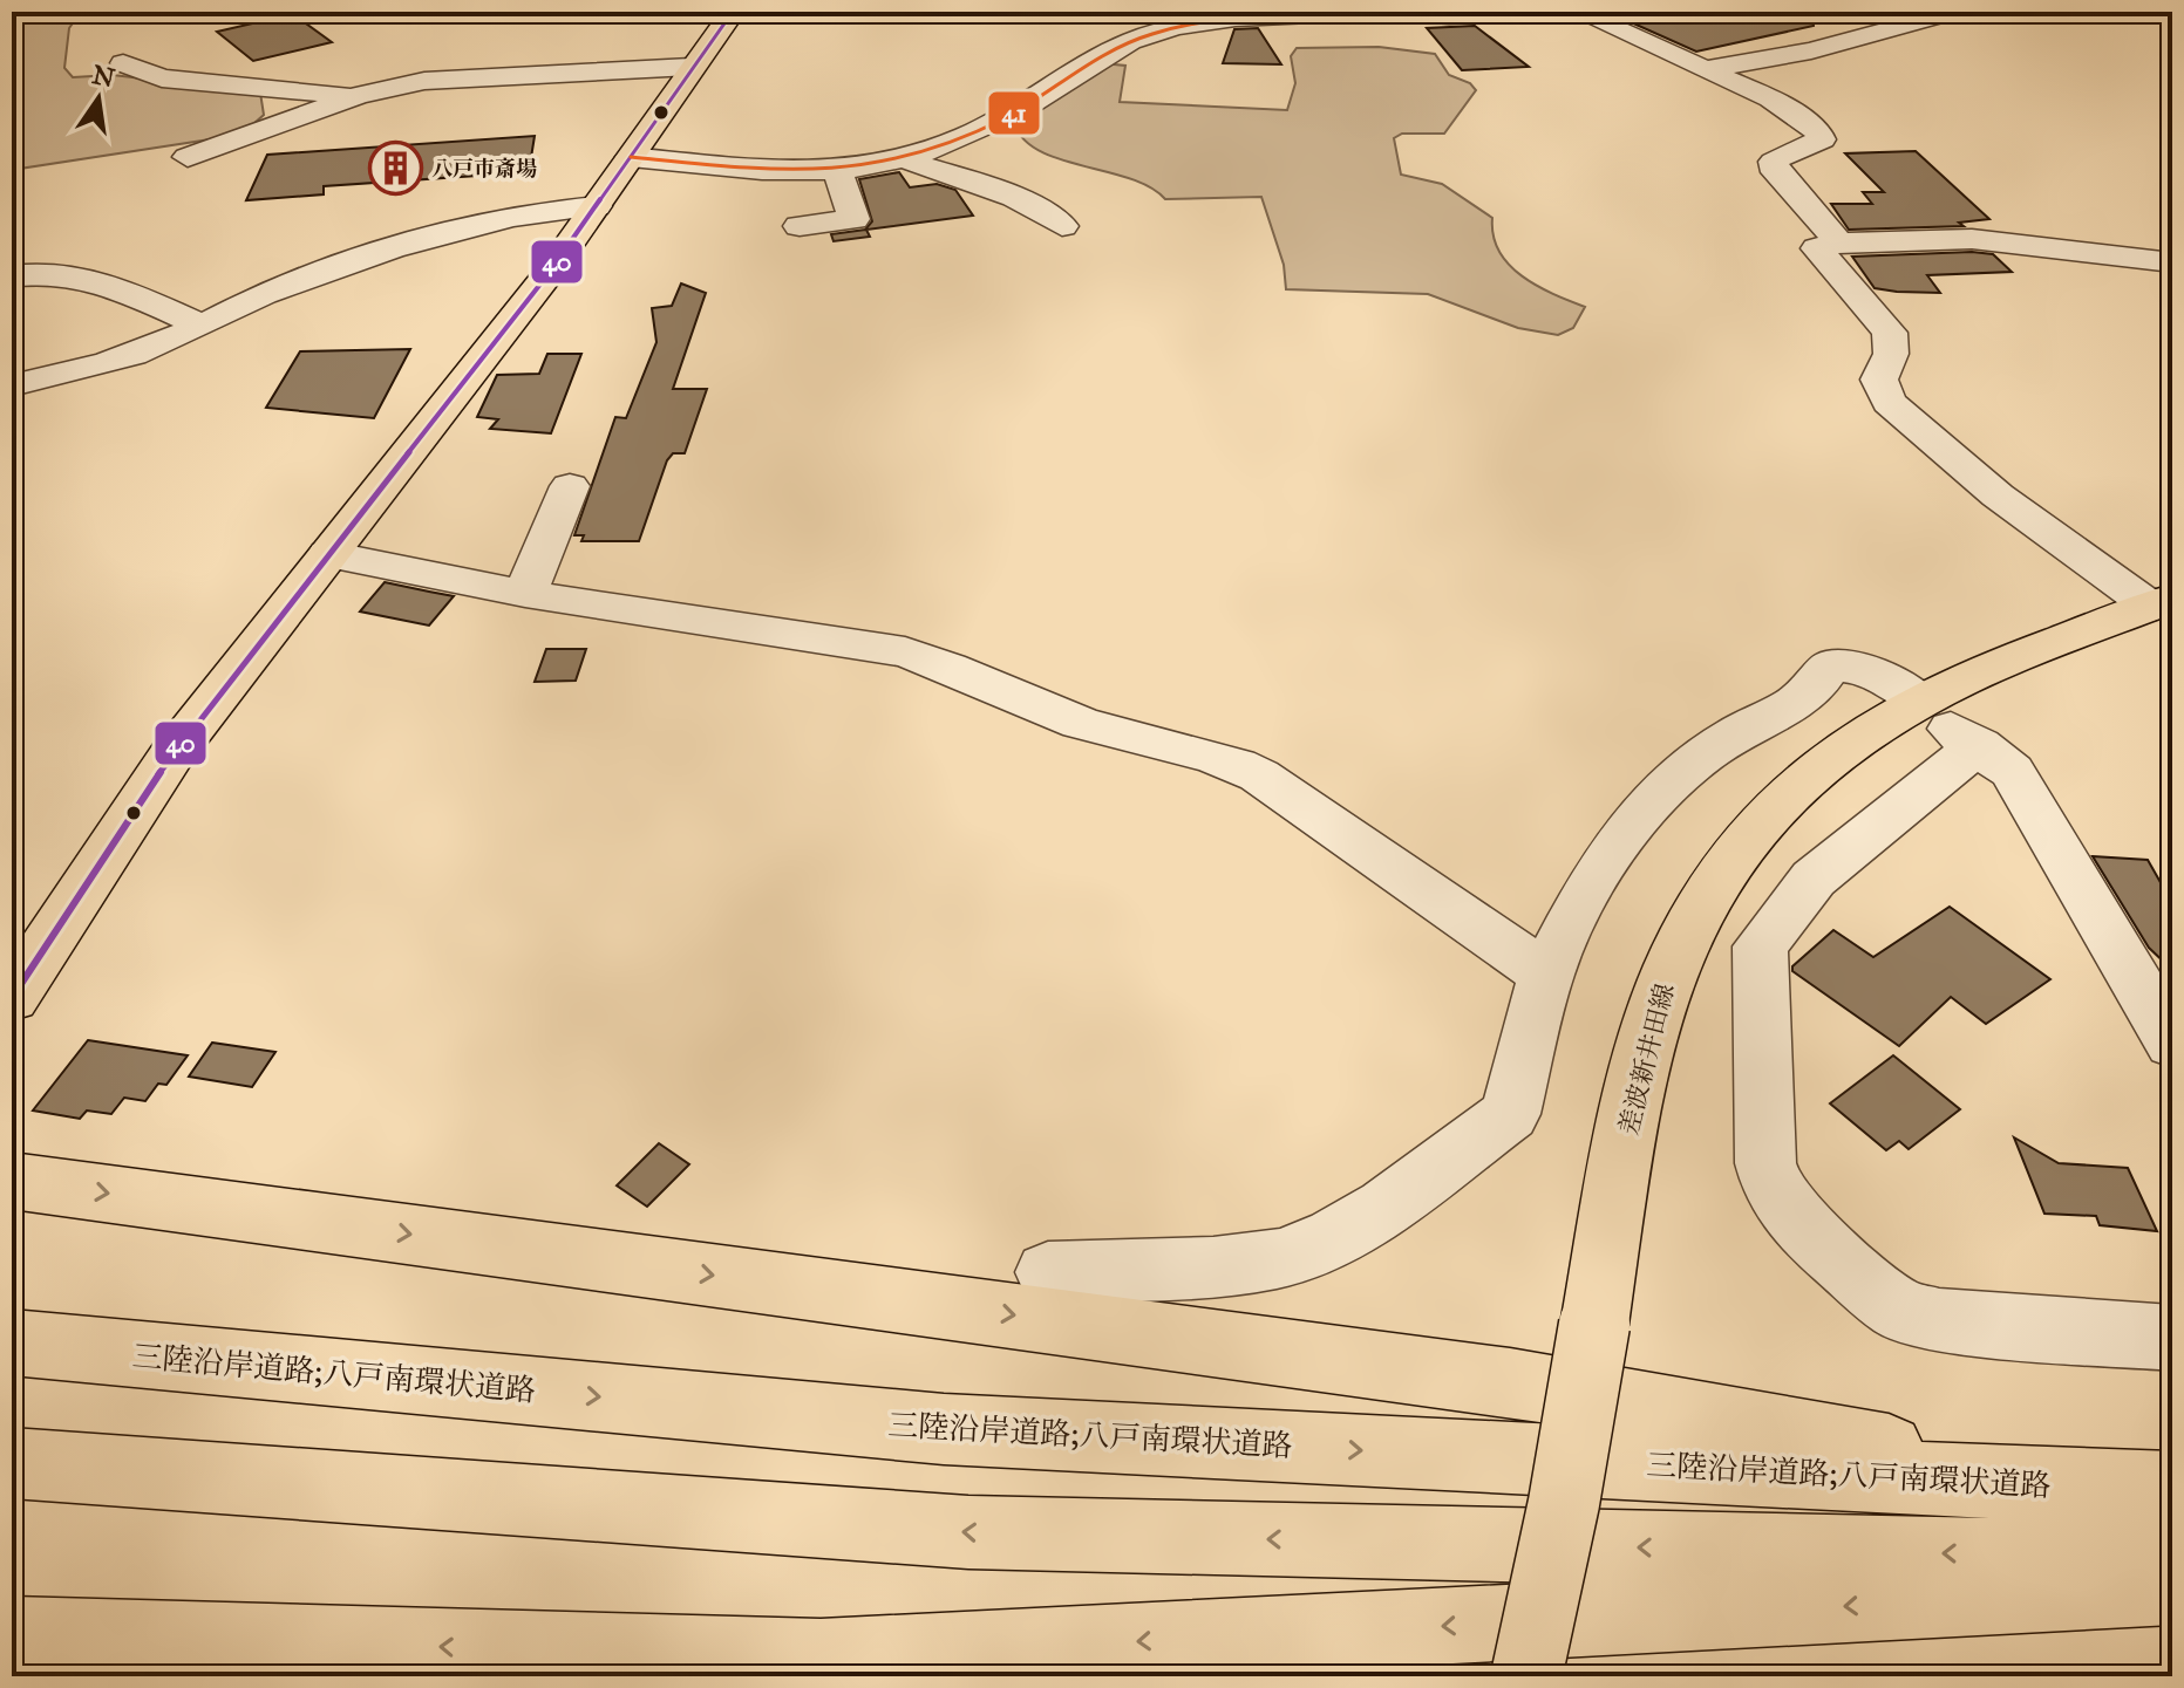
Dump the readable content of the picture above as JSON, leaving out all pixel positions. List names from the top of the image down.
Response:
{
  "streets": {
    "main road": ["差波新井田線", "三陸沿岸道路;八戸南環状道路"]
  },
  "places": {
    "building": ["八戸市斎場"]
  },
  "lines": ["transit line 40", "transit line 41"],
  "north": "top"
}
